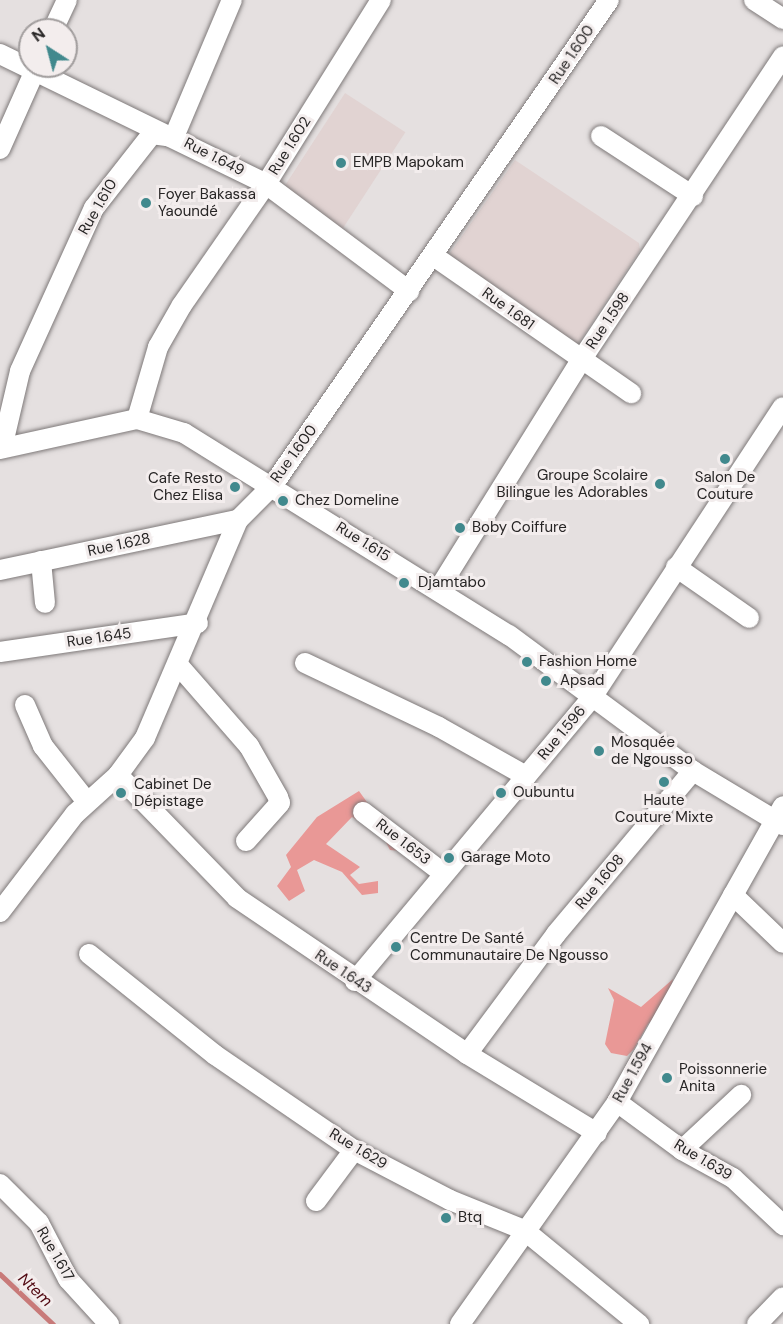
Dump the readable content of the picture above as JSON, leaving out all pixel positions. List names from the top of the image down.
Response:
{
  "streets": {
    "street": [
      "Rue 1.600",
      "Rue 1.602",
      "Rue 1.649",
      "Rue 1.610",
      "Rue 1.681",
      "Rue 1.598",
      "Rue 1.615",
      "Rue 1.628",
      "Rue 1.645",
      "Rue 1.596",
      "Rue 1.653",
      "Rue 1.608",
      "Rue 1.643",
      "Rue 1.594",
      "Rue 1.629",
      "Rue 1.639",
      "Rue 1.617"
    ]
  },
  "crossings": [
    ["Rue 1.600", "Rue 1.649"],
    ["Rue 1.600", "Rue 1.681"],
    ["Rue 1.600", "Rue 1.615"],
    ["Rue 1.600", "Rue 1.628"],
    ["Rue 1.600", "Rue 1.645"],
    ["Rue 1.600", "Rue 1.643"],
    ["Rue 1.602", "Rue 1.649"],
    ["Rue 1.602", "Rue 1.615"],
    ["Rue 1.649", "Rue 1.610"],
    ["Rue 1.610", "Rue 1.615"],
    ["Rue 1.681", "Rue 1.598"],
    ["Rue 1.598", "Rue 1.615"],
    ["Rue 1.615", "Rue 1.596"],
    ["Rue 1.615", "Rue 1.608"],
    ["Rue 1.615", "Rue 1.594"],
    ["Rue 1.596", "Rue 1.653"],
    ["Rue 1.596", "Rue 1.643"],
    ["Rue 1.608", "Rue 1.643"],
    ["Rue 1.643", "Rue 1.594"],
    ["Rue 1.594", "Rue 1.629"],
    ["Rue 1.594", "Rue 1.639"]
  ],
  "water": ["Ntem"],
  "places": [
    "EMPB Mapokam",
    "Foyer Bakassa Yaoundé",
    "Salon De Couture",
    "Groupe Scolaire Bilingue les Adorables",
    "Cafe Resto Chez Elisa",
    "Chez Domeline",
    "Boby Coiffure",
    "Djamtabo",
    "Fashion Home",
    "Apsad",
    "Mosquée de Ngousso",
    "Haute Couture Mixte",
    "Cabinet De Dépistage",
    "Oubuntu",
    "Garage Moto",
    "Centre De Santé Communautaire De Ngousso",
    "Poissonnerie Anita",
    "Btq"
  ],
  "north": "top left"
}
